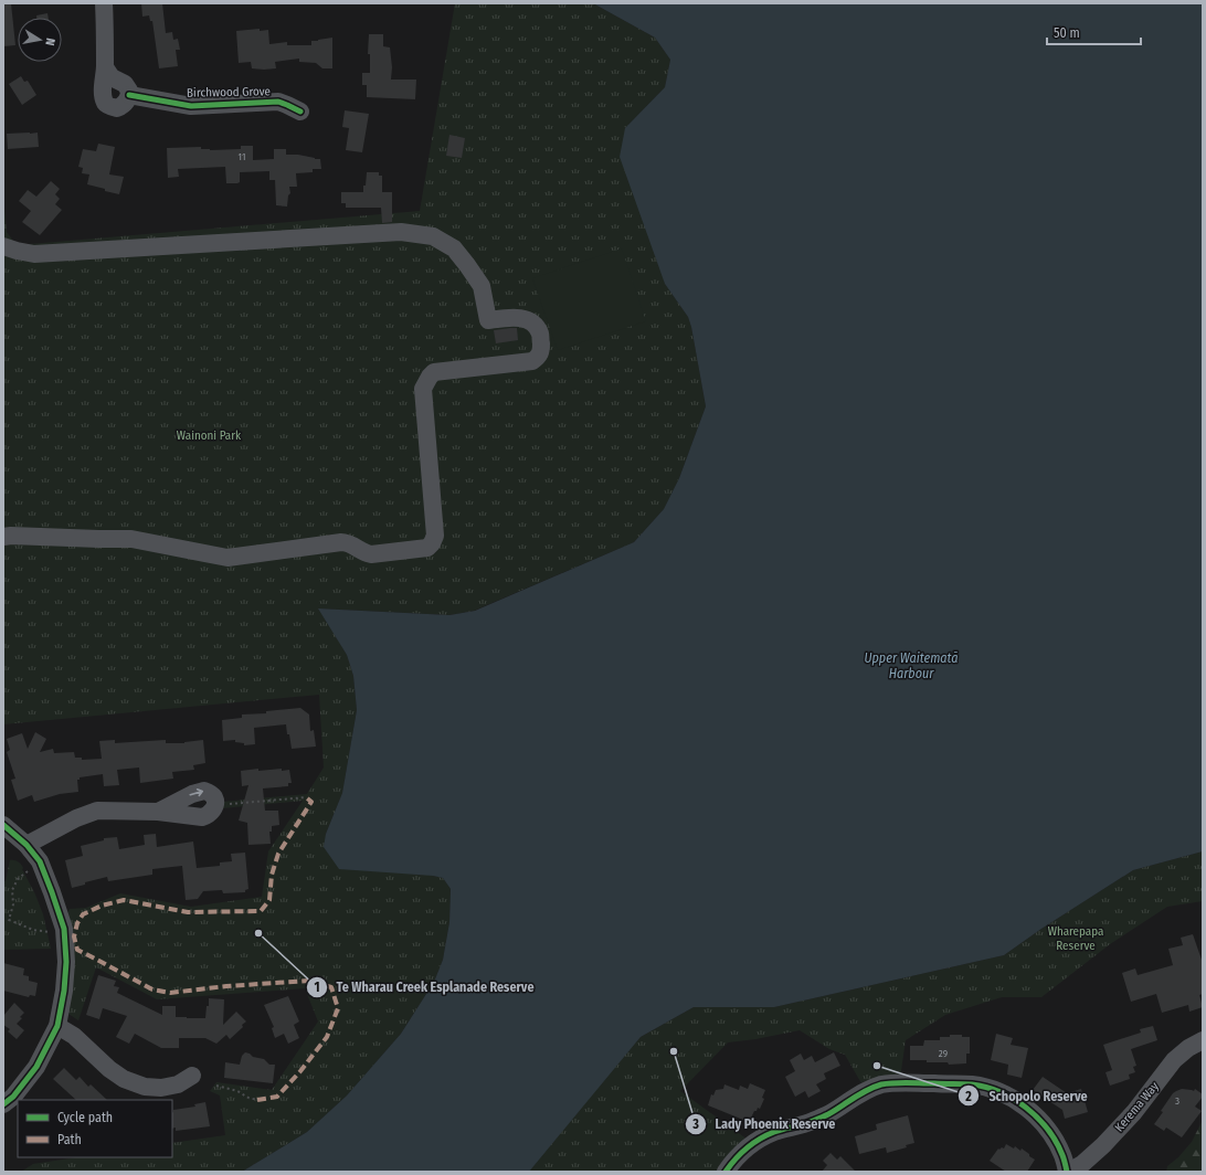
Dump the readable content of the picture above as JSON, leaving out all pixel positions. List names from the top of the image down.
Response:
{
  "streets": {
    "street": ["Birchwood Grove", "Kerema Way"]
  },
  "water": ["Upper Waitematā Harbour"],
  "parks": ["Wainoni Park", "Wharepapa Reserve"],
  "places": ["Te Wharau Creek Esplanade Reserve", "Lady Phoenix Reserve", "Schopolo Reserve"],
  "house_numbers": ["11", "29", "3"],
  "legend": ["Cycle path", "Path"],
  "scale_bar": "50 m",
  "north": "right"
}
